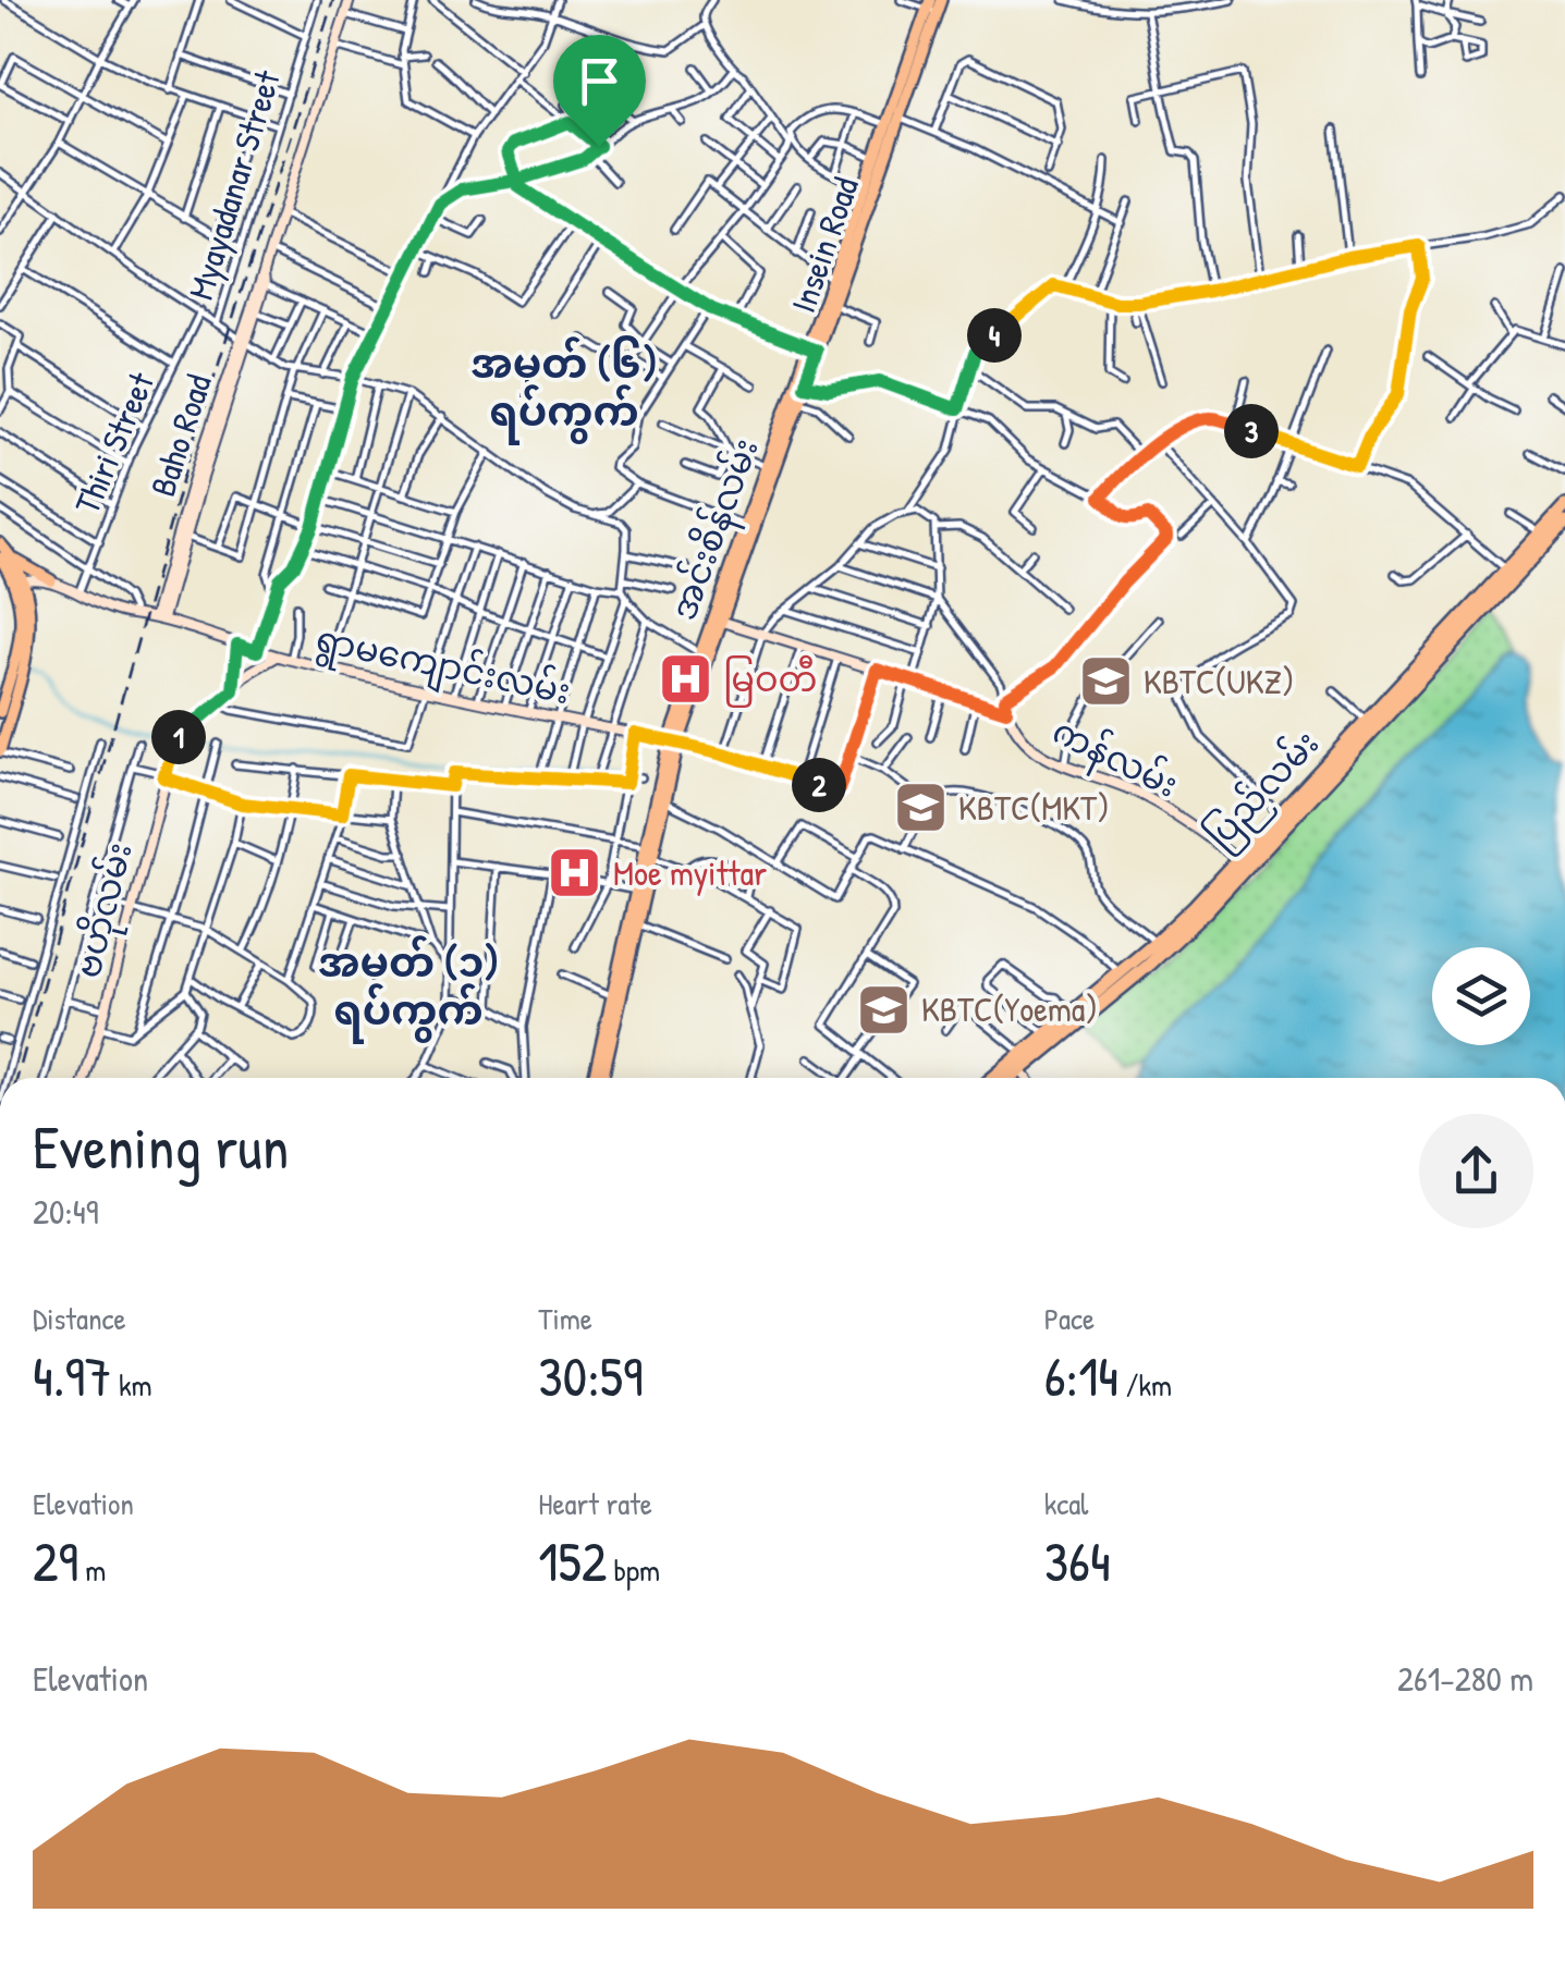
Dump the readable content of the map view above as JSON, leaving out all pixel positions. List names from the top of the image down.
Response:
{
  "streets": {
    "highway": ["ပြည်လမ်း"],
    "main road": [
      "Insein Road",
      "Baho Road",
      "အင်းစိန်လမ်း",
      "ရွာမကျောင်းလမ်း",
      "ကန်လမ်း",
      "ဗဟိုလမ်း"
    ],
    "street": ["Myayadanar Street", "Thiri Street"]
  },
  "crossings": [
    ["Insein Road", "အင်းစိန်လမ်း"],
    ["Baho Road", "ရွာမကျောင်းလမ်း"],
    ["Thiri Street", "ရွာမကျောင်းလမ်း"],
    ["အင်းစိန်လမ်း", "ရွာမကျောင်းလမ်း"],
    ["အင်းစိန်လမ်း", "ကန်လမ်း"],
    ["ကန်လမ်း", "ပြည်လမ်း"]
  ],
  "districts": ["အမှတ် (၆) ရပ်ကွက်", "အမှတ် (၁) ရပ်ကွက်"],
  "places": {
    "hospital": ["မြဝတီ", "Moe myittar"],
    "school or university": ["KBTC(UKZ)", "KBTC(MKT)", "KBTC(Yoema)"]
  },
  "page": {
    "pins": [
      "4",
      "3",
      "1",
      "2"
    ],
    "heading": ["Evening run", "20:49"],
    "stats": [
      ["Distance", "4.97 km"],
      ["Time", "30:59"],
      ["Pace", "6:14 /km"],
      ["Elevation", "29 m"],
      ["Heart rate", "152 bpm"],
      ["kcal", "364"]
    ],
    "chart": ["Elevation", "261–280 m"]
  }
}
